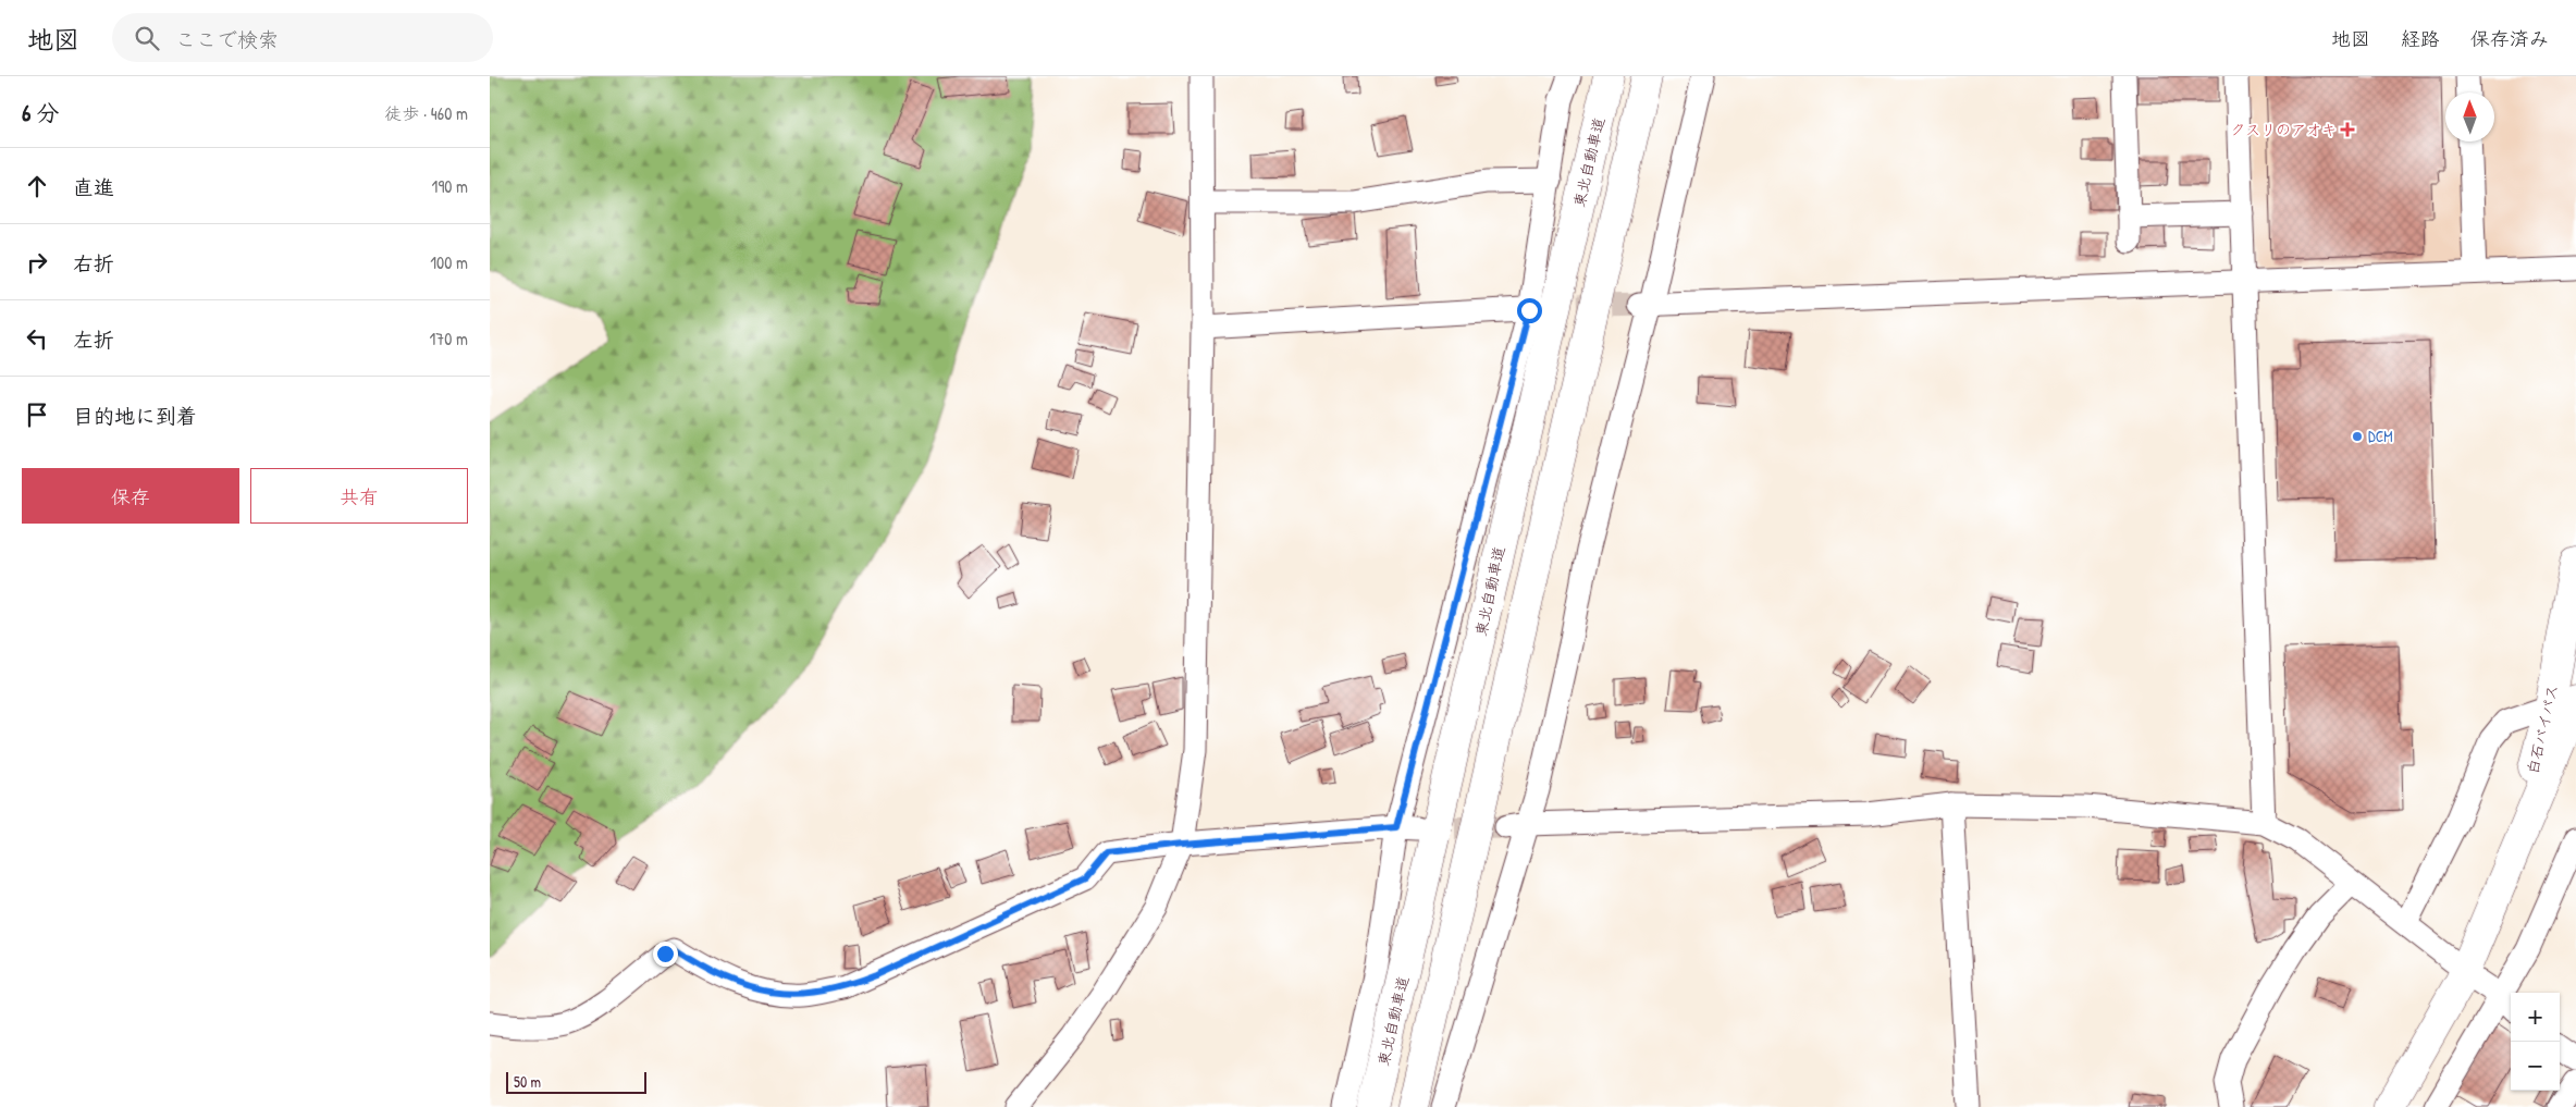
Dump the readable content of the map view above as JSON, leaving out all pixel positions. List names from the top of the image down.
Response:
{
  "streets": {
    "highway": ["東北自動車道", "白石バイパス"]
  },
  "places": {
    "health": ["クスリのアオキ"],
    "other": ["DCM"]
  },
  "scale_bar": "50 m",
  "north": "top",
  "page": {
    "header": "地図",
    "search": "ここで検索",
    "nav": ["地図", "経路", "保存済み"],
    "heading": ["6 分", "徒歩 · 460 m"],
    "list": [
      ["直進", "190 m"],
      ["右折", "100 m"],
      ["左折", "170 m"],
      "目的地に到着"
    ],
    "buttons": ["保存", "共有"],
    "map_buttons": ["+", "−"],
    "scale": "50 m"
  }
}
